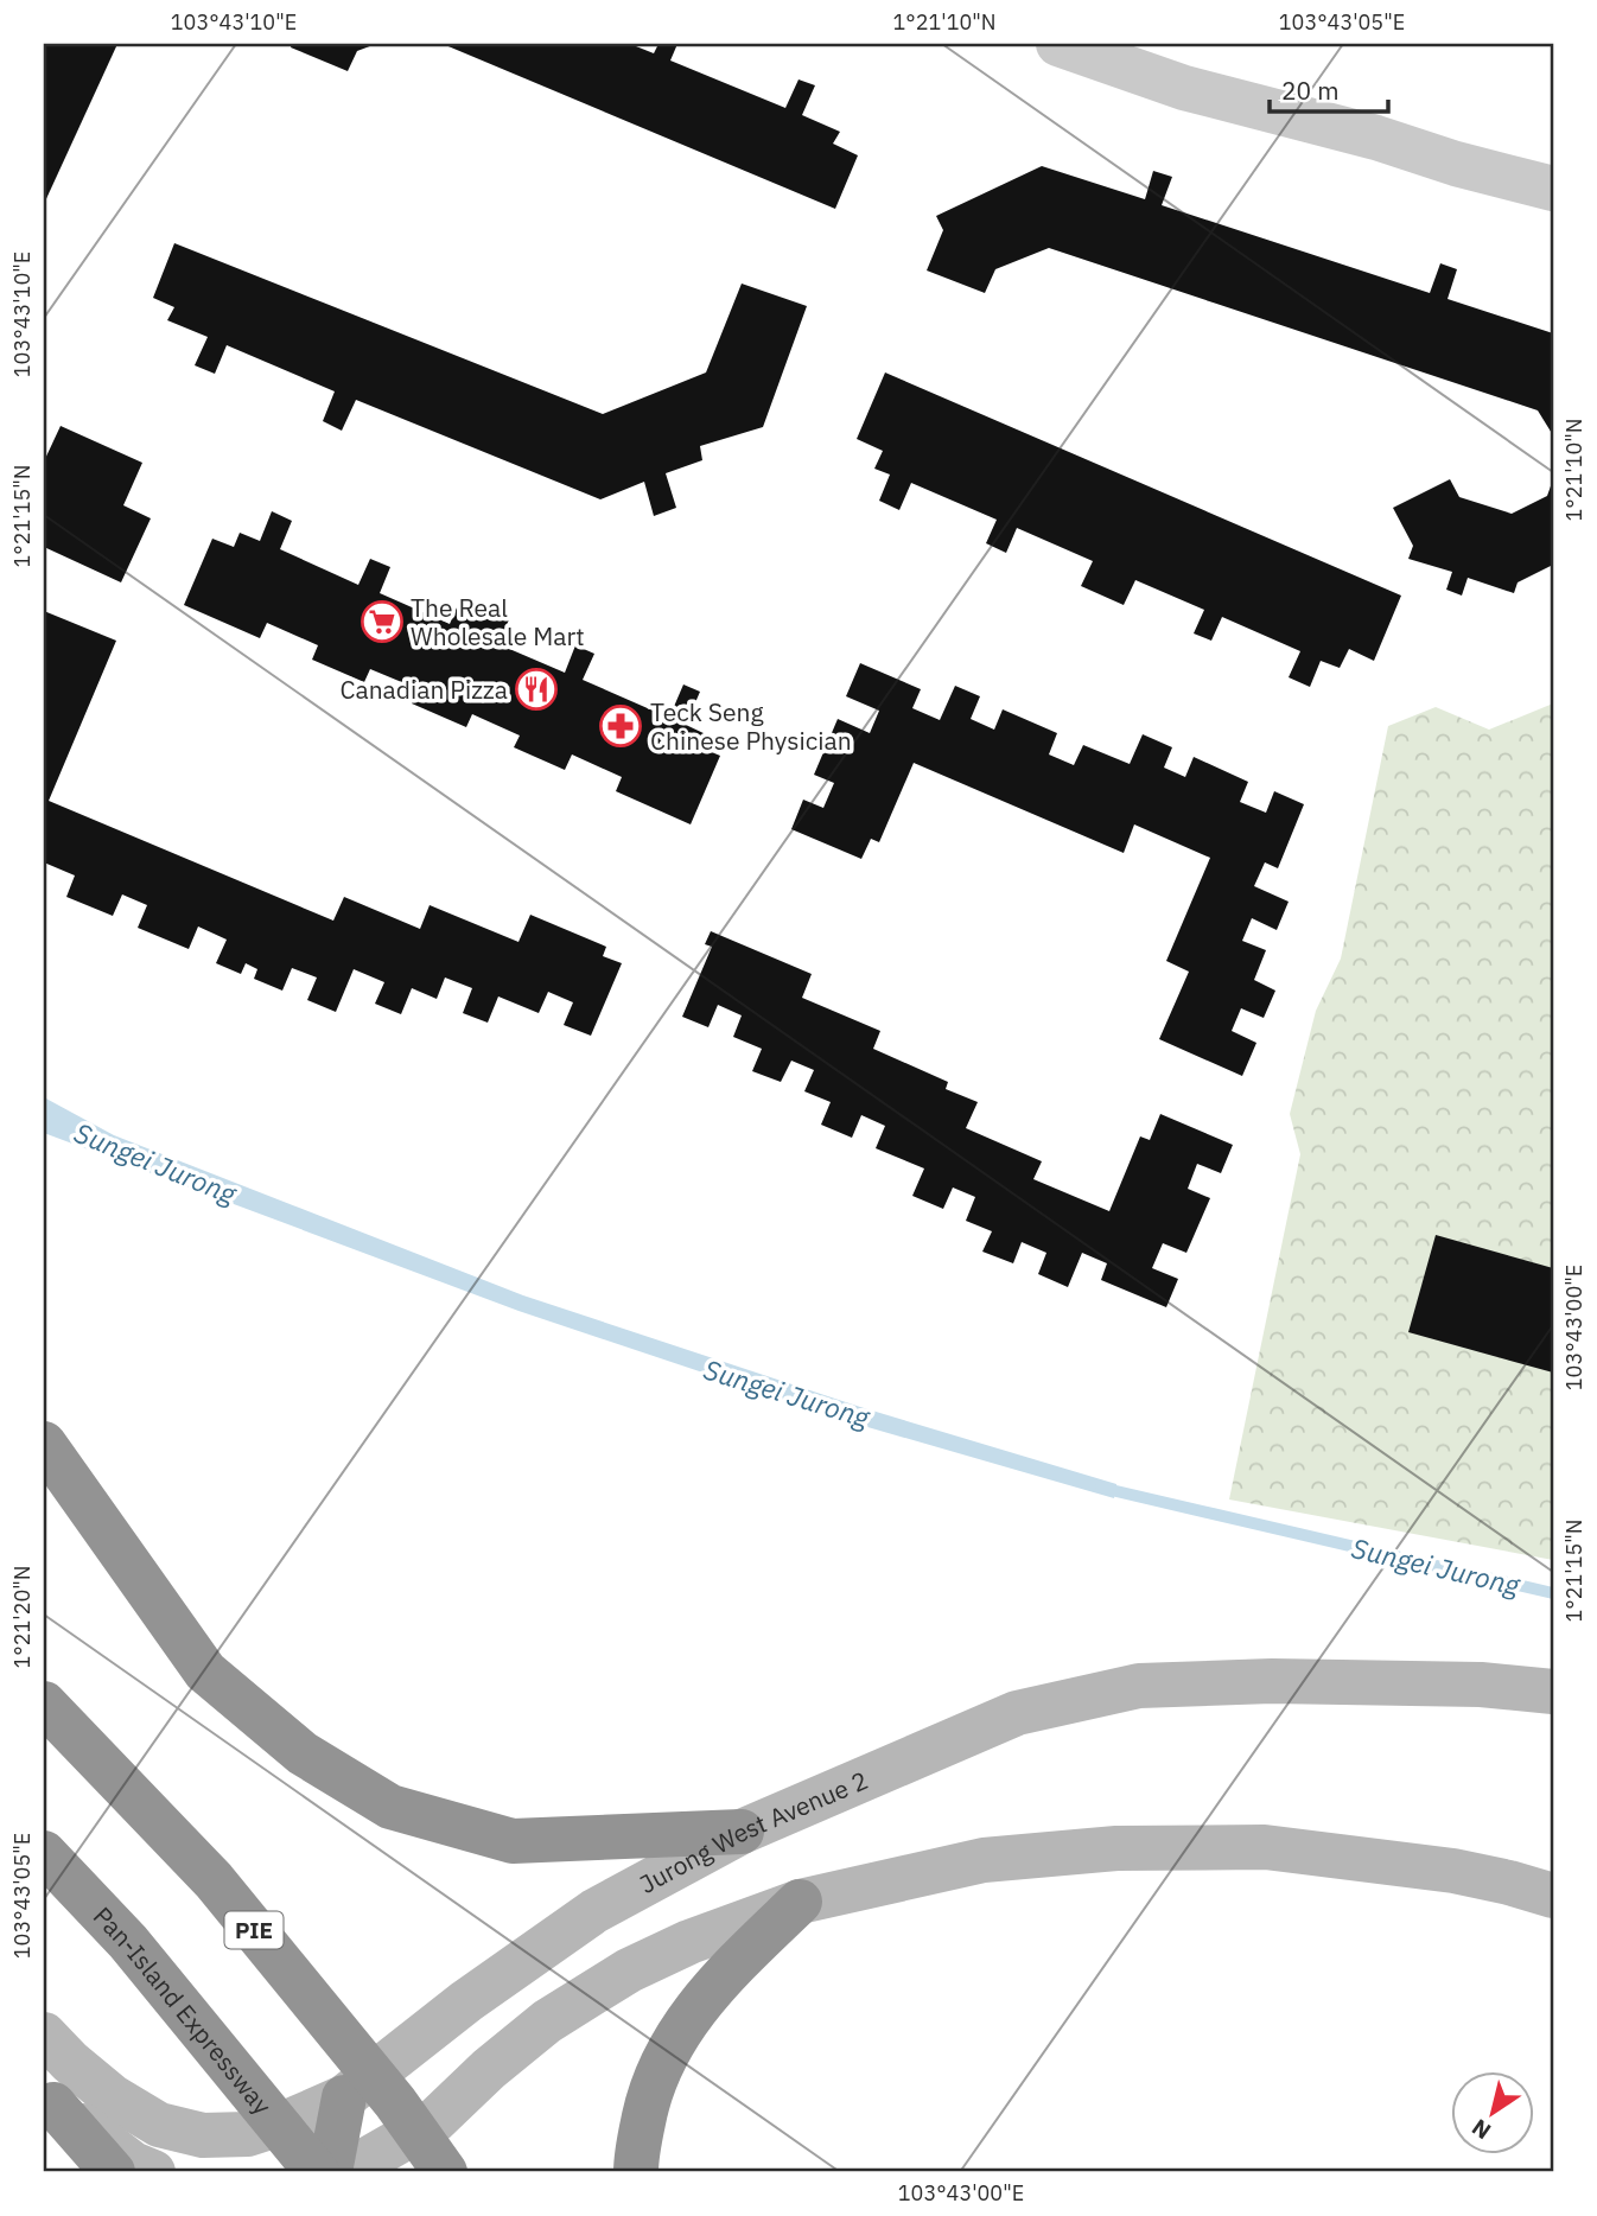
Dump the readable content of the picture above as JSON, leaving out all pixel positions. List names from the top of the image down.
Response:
{
  "streets": {
    "highway": ["PIE", "Pan-Island Expressway"],
    "main road": ["Jurong West Avenue 2"]
  },
  "water": ["Sungei Jurong"],
  "places": {
    "supermarket": ["The Real Wholesale Mart"],
    "restaurant": ["Canadian Pizza"],
    "pharmacy": ["Teck Seng Chinese Physician"]
  },
  "scale_bar": "20 m",
  "north": "bottom left",
  "coordinates": [
    "103°43'10\"E",
    "1°21'10\"N",
    "103°43'05\"E",
    "1°21'15\"N",
    "103°43'00\"E",
    "1°21'20\"N"
  ]
}
